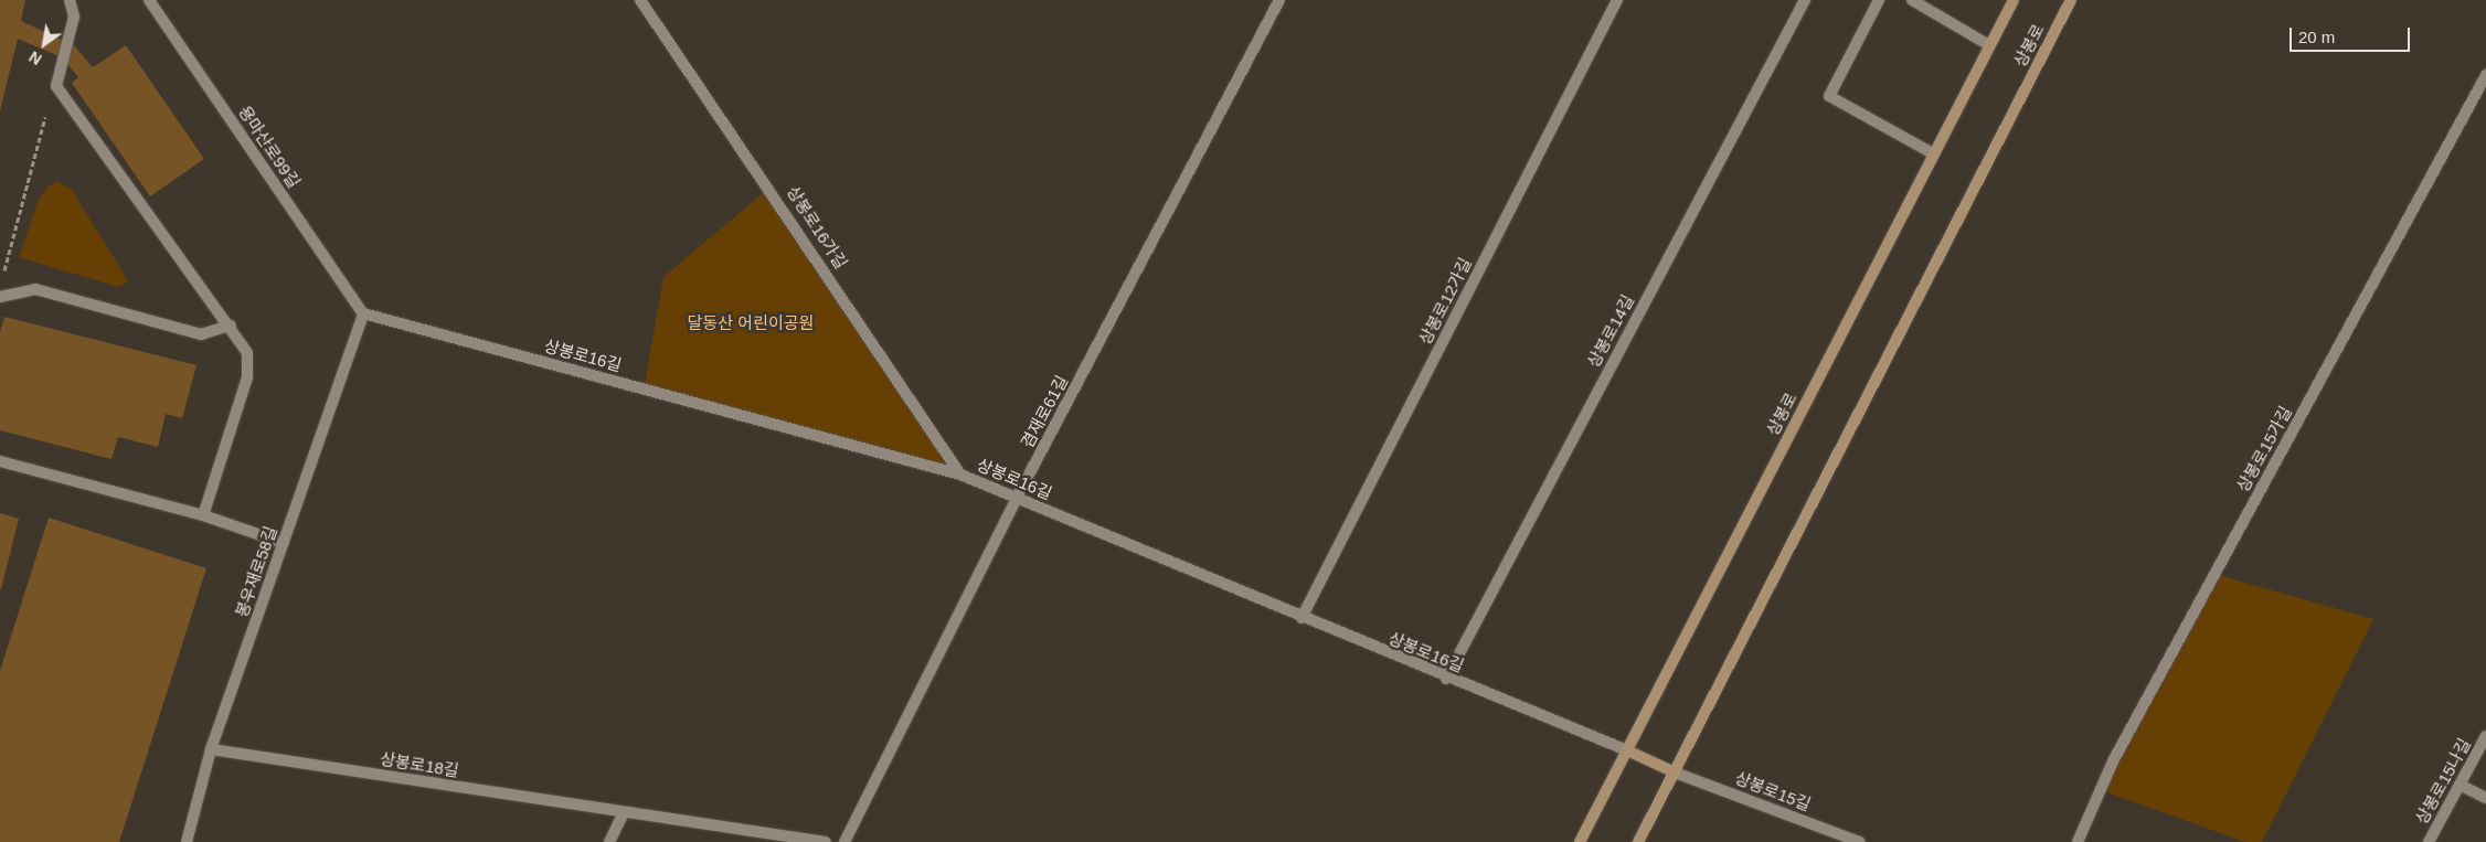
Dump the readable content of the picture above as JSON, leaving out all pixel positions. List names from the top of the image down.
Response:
{
  "streets": {
    "main road": ["상봉로"],
    "street": [
      "용마산로99길",
      "상봉로16가길",
      "상봉로12가길",
      "상봉로14길",
      "상봉로16길",
      "겸재로61길",
      "상봉로15가길",
      "봉우재로58길",
      "상봉로18길",
      "상봉로15나길",
      "상봉로15길"
    ]
  },
  "crossings": [
    ["상봉로", "상봉로16길"],
    ["상봉로", "상봉로15길"],
    ["용마산로99길", "상봉로16길"],
    ["용마산로99길", "봉우재로58길"],
    ["상봉로16가길", "상봉로16길"],
    ["상봉로12가길", "상봉로16길"],
    ["상봉로14길", "상봉로16길"],
    ["상봉로16길", "겸재로61길"],
    ["상봉로16길", "봉우재로58길"],
    ["봉우재로58길", "상봉로18길"]
  ],
  "parks": ["달동산 어린이공원"],
  "scale_bar": "20 m",
  "north": "bottom left"
}
